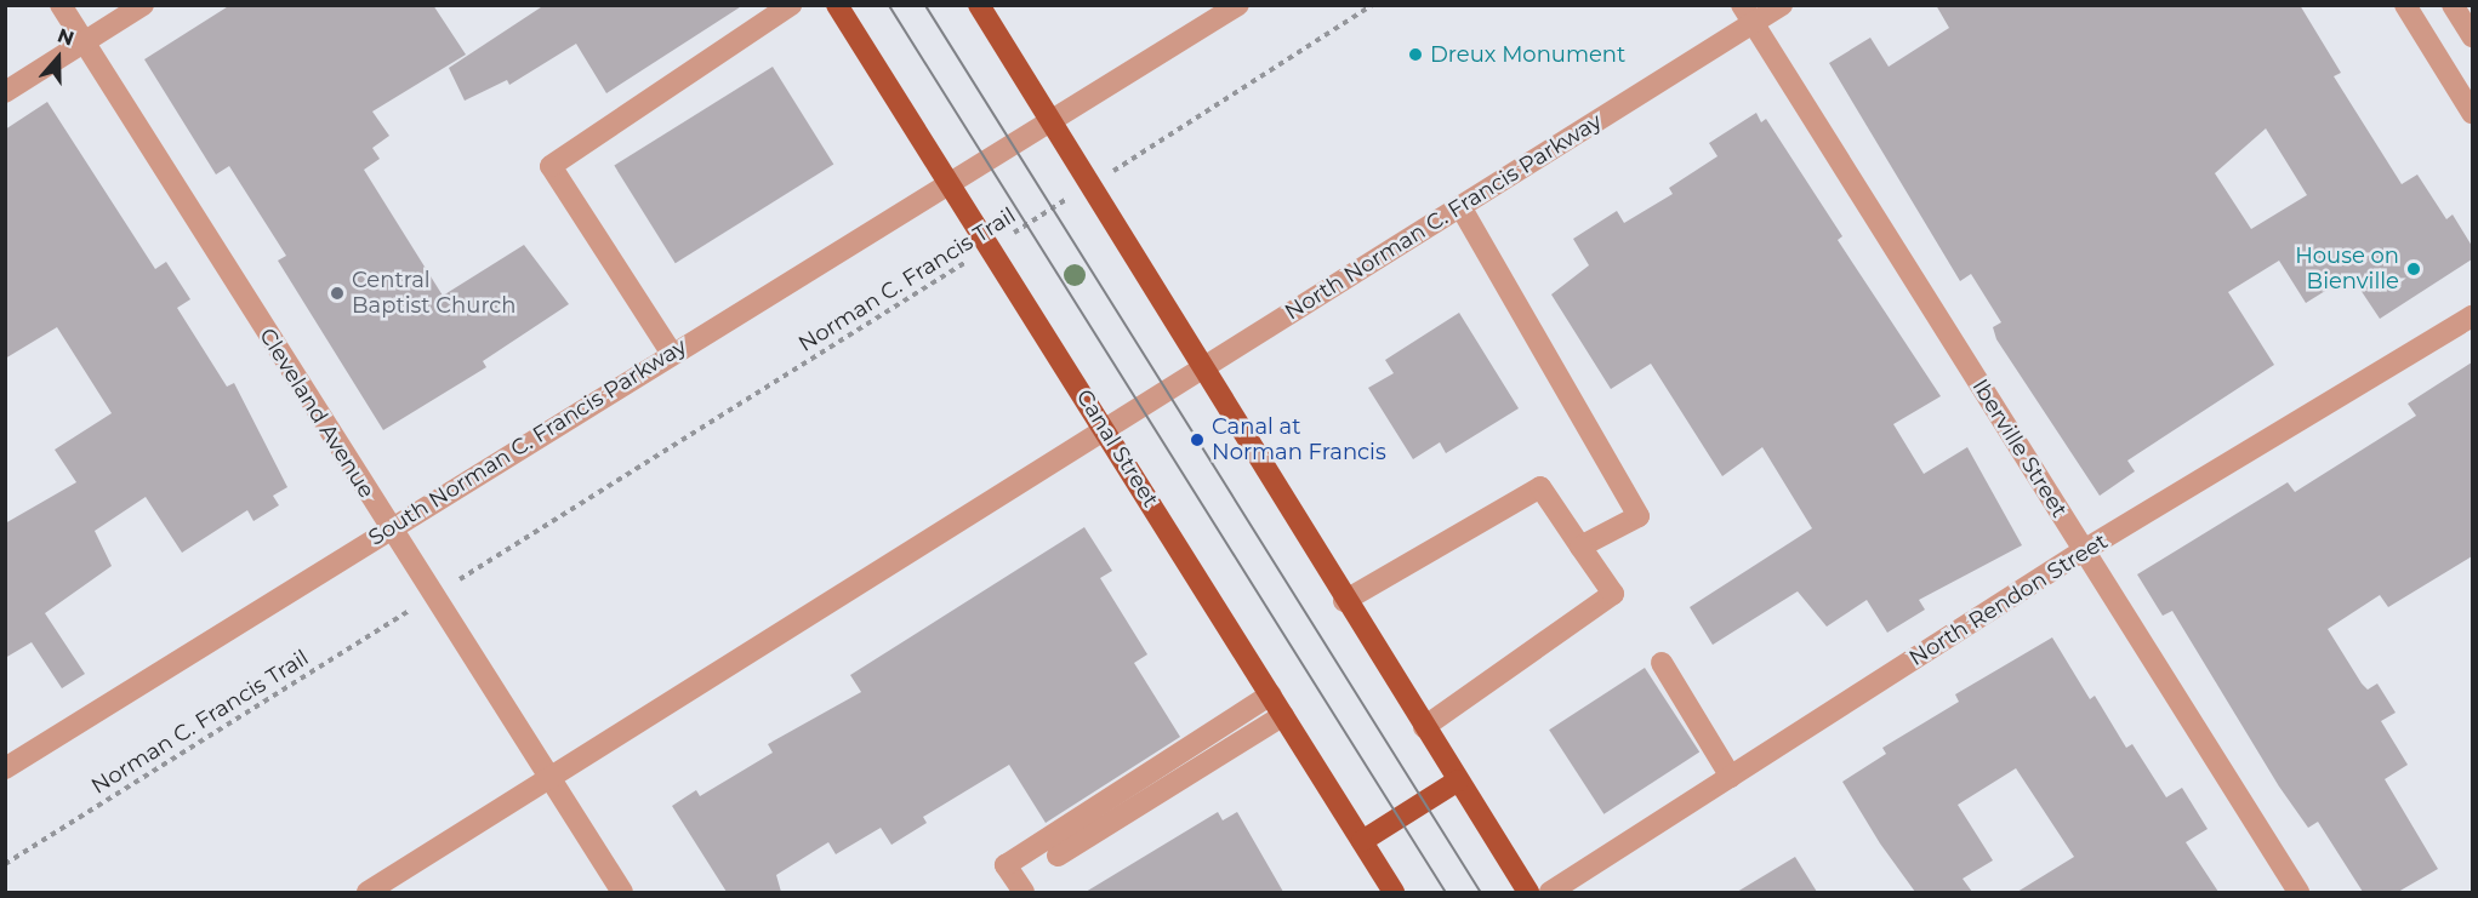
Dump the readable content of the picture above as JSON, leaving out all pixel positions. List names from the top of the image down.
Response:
{
  "streets": {
    "main road": ["Canal Street"],
    "street": [
      "North Norman C. Francis Parkway",
      "Cleveland Avenue",
      "South Norman C. Francis Parkway",
      "Iberville Street",
      "North Rendon Street"
    ],
    "path": ["Norman C. Francis Trail"]
  },
  "crossings": [
    ["North Norman C. Francis Parkway", "Canal Street"],
    ["North Norman C. Francis Parkway", "Iberville Street"],
    ["Norman C. Francis Trail", "Canal Street"],
    ["Cleveland Avenue", "South Norman C. Francis Parkway"],
    ["South Norman C. Francis Parkway", "Canal Street"],
    ["Iberville Street", "North Rendon Street"]
  ],
  "places": [
    "Dreux Monument",
    "House on Bienville",
    "Central Baptist Church",
    "Canal at Norman Francis"
  ],
  "north": "top"
}
